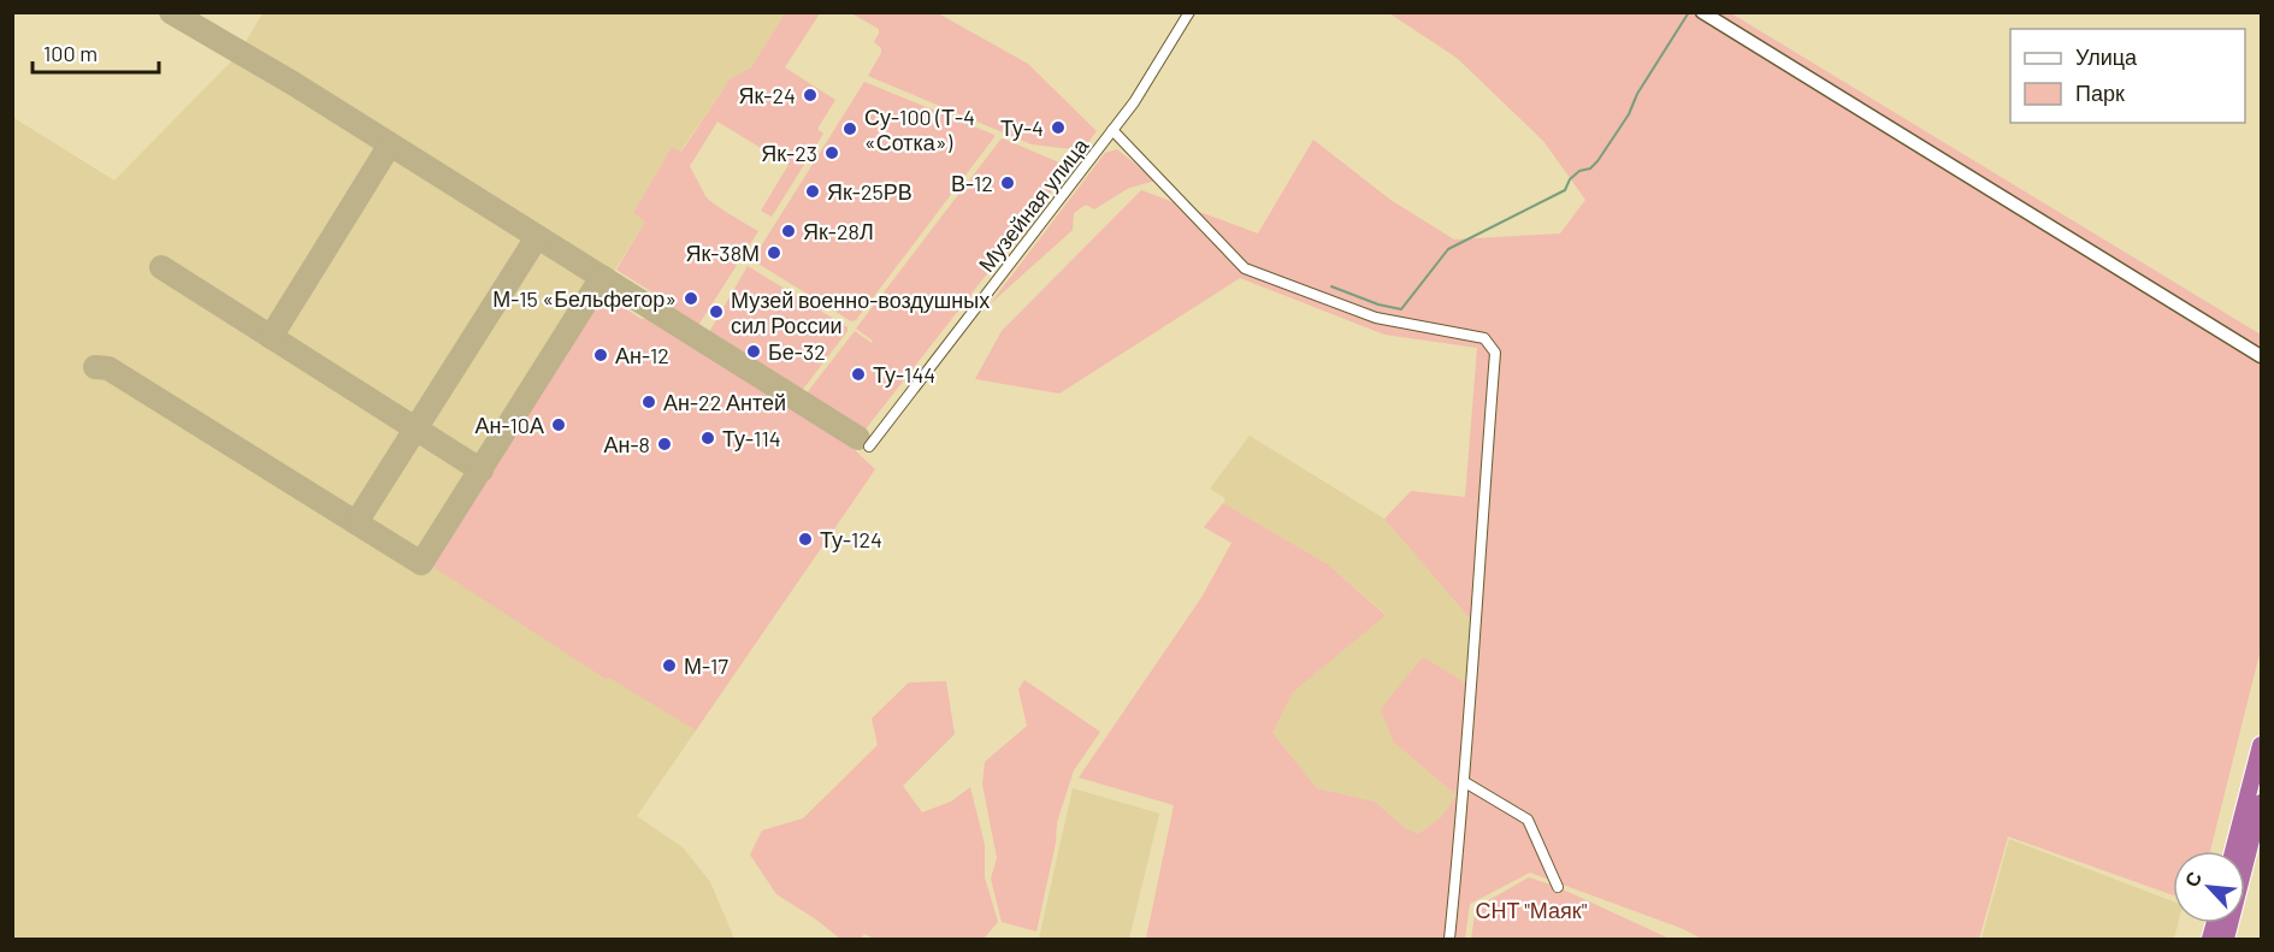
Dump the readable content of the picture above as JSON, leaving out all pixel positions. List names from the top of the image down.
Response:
{
  "streets": {
    "street": ["Музейная улица"]
  },
  "parks": ["СНТ \"Маяк\""],
  "places": [
    "Як-24",
    "Ту-4",
    "Су-100 (Т-4 «Сотка»)",
    "Як-23",
    "В-12",
    "Як-25РВ",
    "Як-28Л",
    "Як-38М",
    "М-15 «Бельфегор»",
    "Музей военно-воздушных сил России",
    "Бе-32",
    "Ан-12",
    "Ту-144",
    "Ан-22 Антей",
    "Ан-10А",
    "Ту-114",
    "Ан-8",
    "Ту-124",
    "М-17"
  ],
  "legend": ["Улица", "Парк"],
  "scale_bar": "100 m",
  "north": "top left"
}
